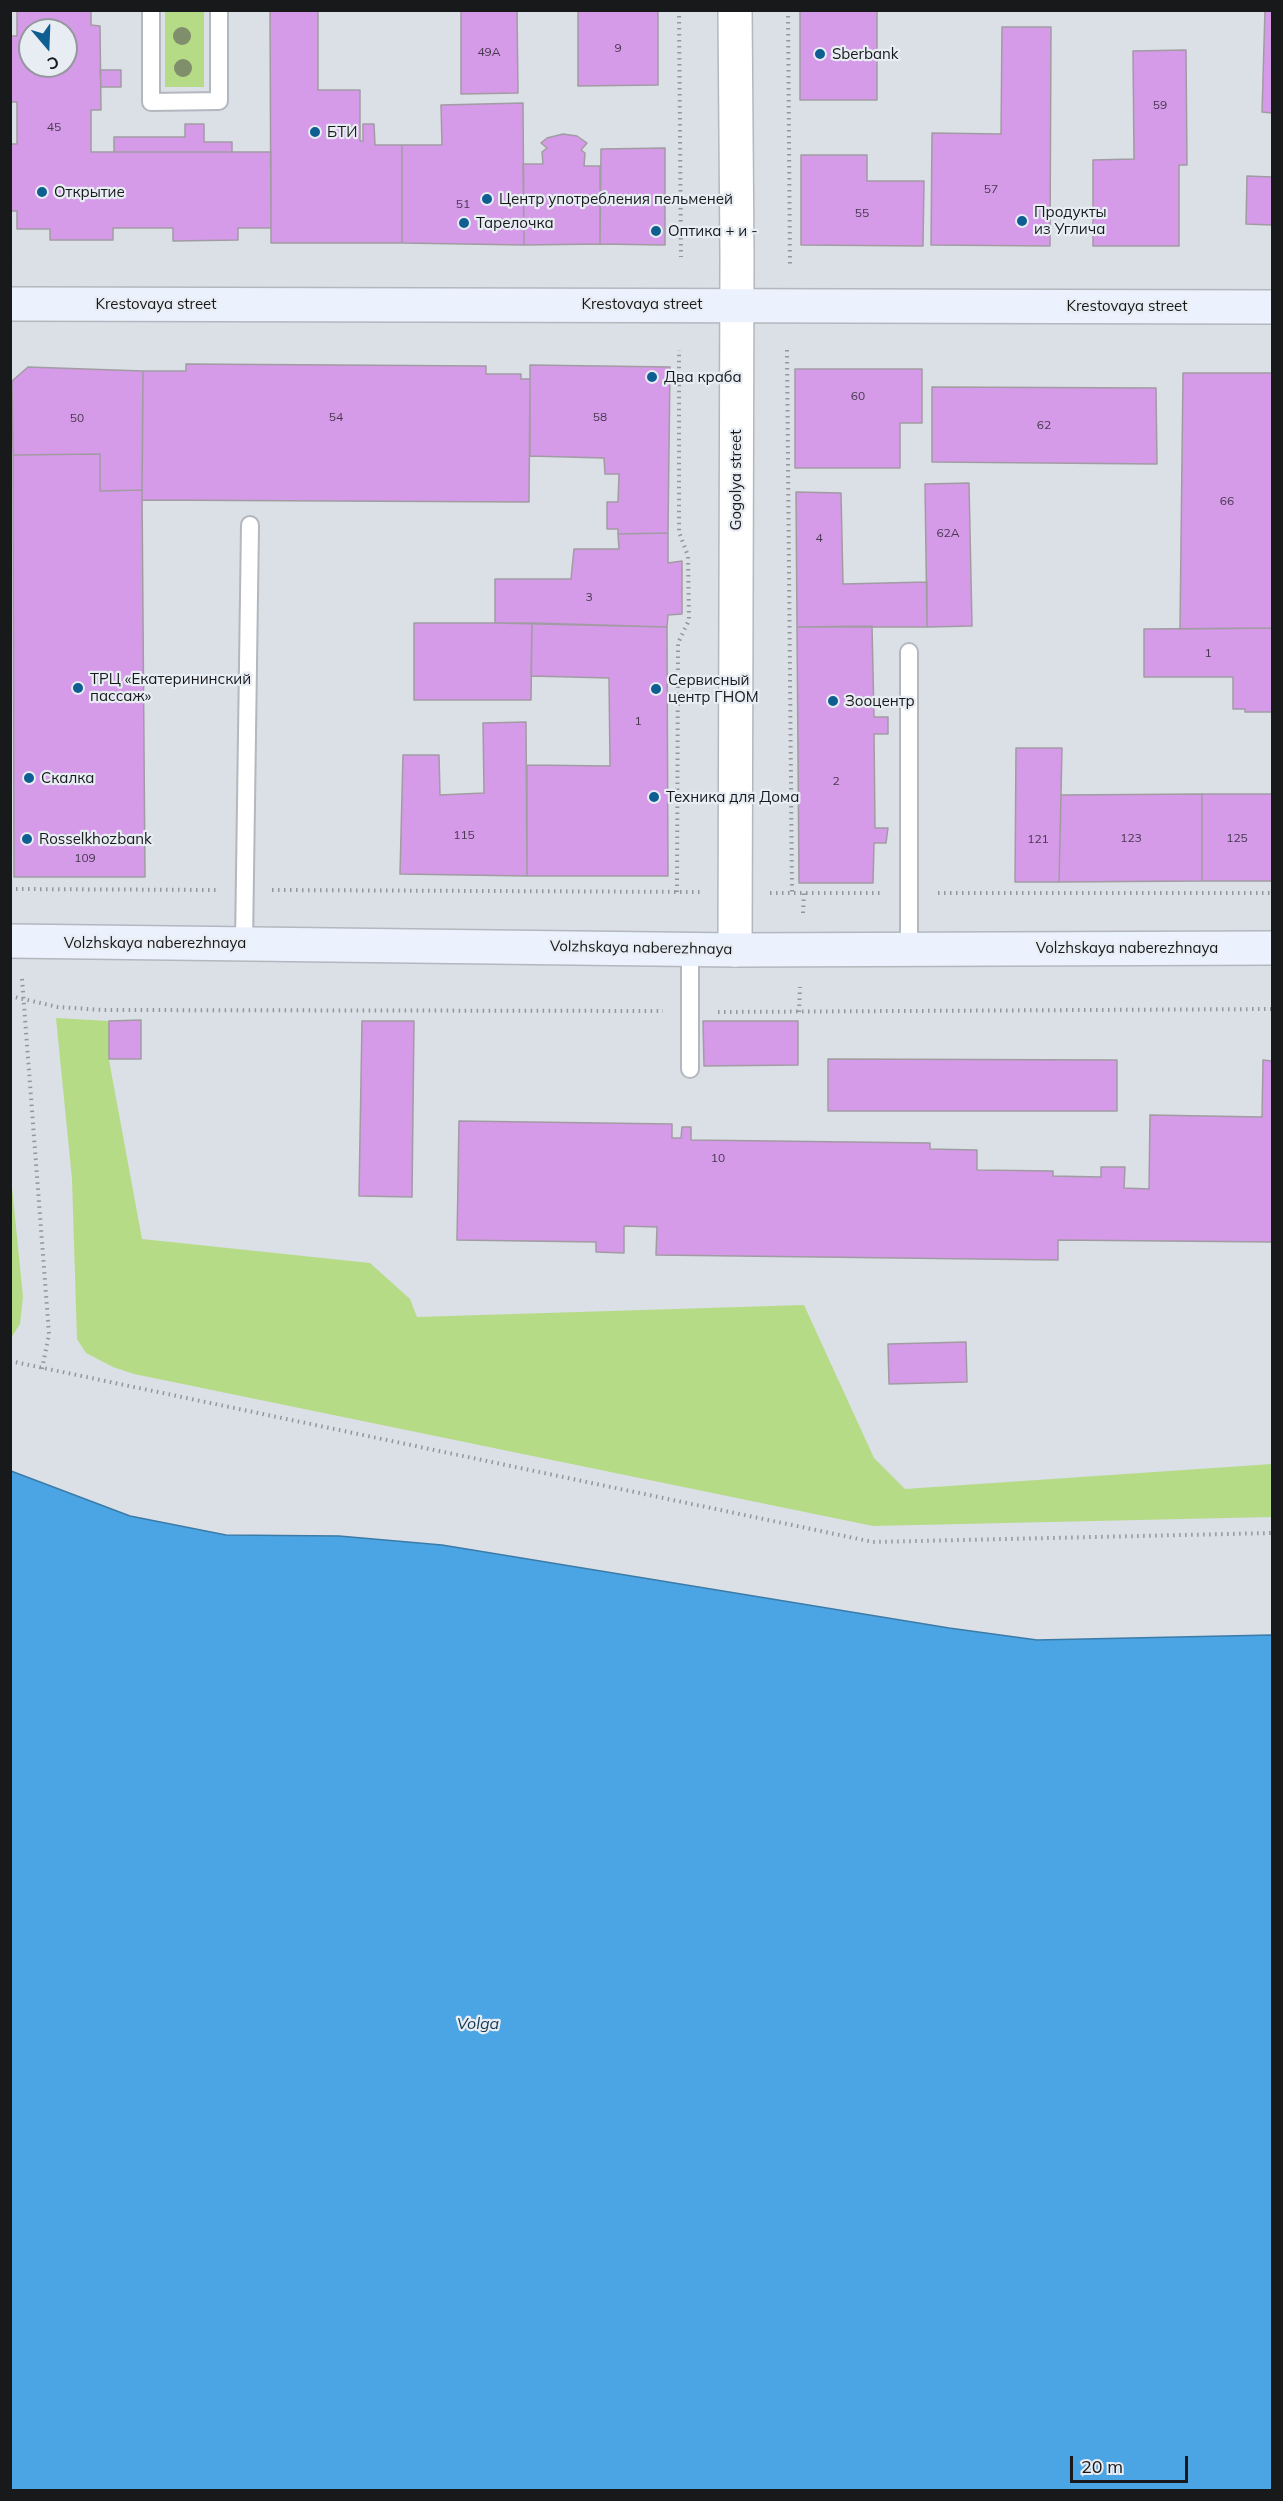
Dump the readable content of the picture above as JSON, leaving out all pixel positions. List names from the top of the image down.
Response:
{
  "streets": {
    "street": ["Krestovaya street", "Gogolya street", "Volzhskaya naberezhnaya"]
  },
  "crossings": [
    ["Krestovaya street", "Gogolya street"],
    ["Gogolya street", "Volzhskaya naberezhnaya"]
  ],
  "water": ["Volga"],
  "places": [
    "Sberbank",
    "БТИ",
    "Открытие",
    "Центр употребления пельменей",
    "Продукты из Углича",
    "Тарелочка",
    "Оптика + и -",
    "Два краба",
    "ТРЦ «Екатерининский пассаж»",
    "Сервисный центр ГНОМ",
    "Зооцентр",
    "Скалка",
    "Техника для Дома",
    "Rosselkhozbank"
  ],
  "house_numbers": [
    "9",
    "49А",
    "59",
    "45",
    "57",
    "51",
    "55",
    "60",
    "54",
    "58",
    "50",
    "62",
    "66",
    "62А",
    "4",
    "3",
    "1",
    "1",
    "2",
    "115",
    "123",
    "125",
    "121",
    "109",
    "10"
  ],
  "scale_bar": "20 m",
  "north": "bottom"
}
